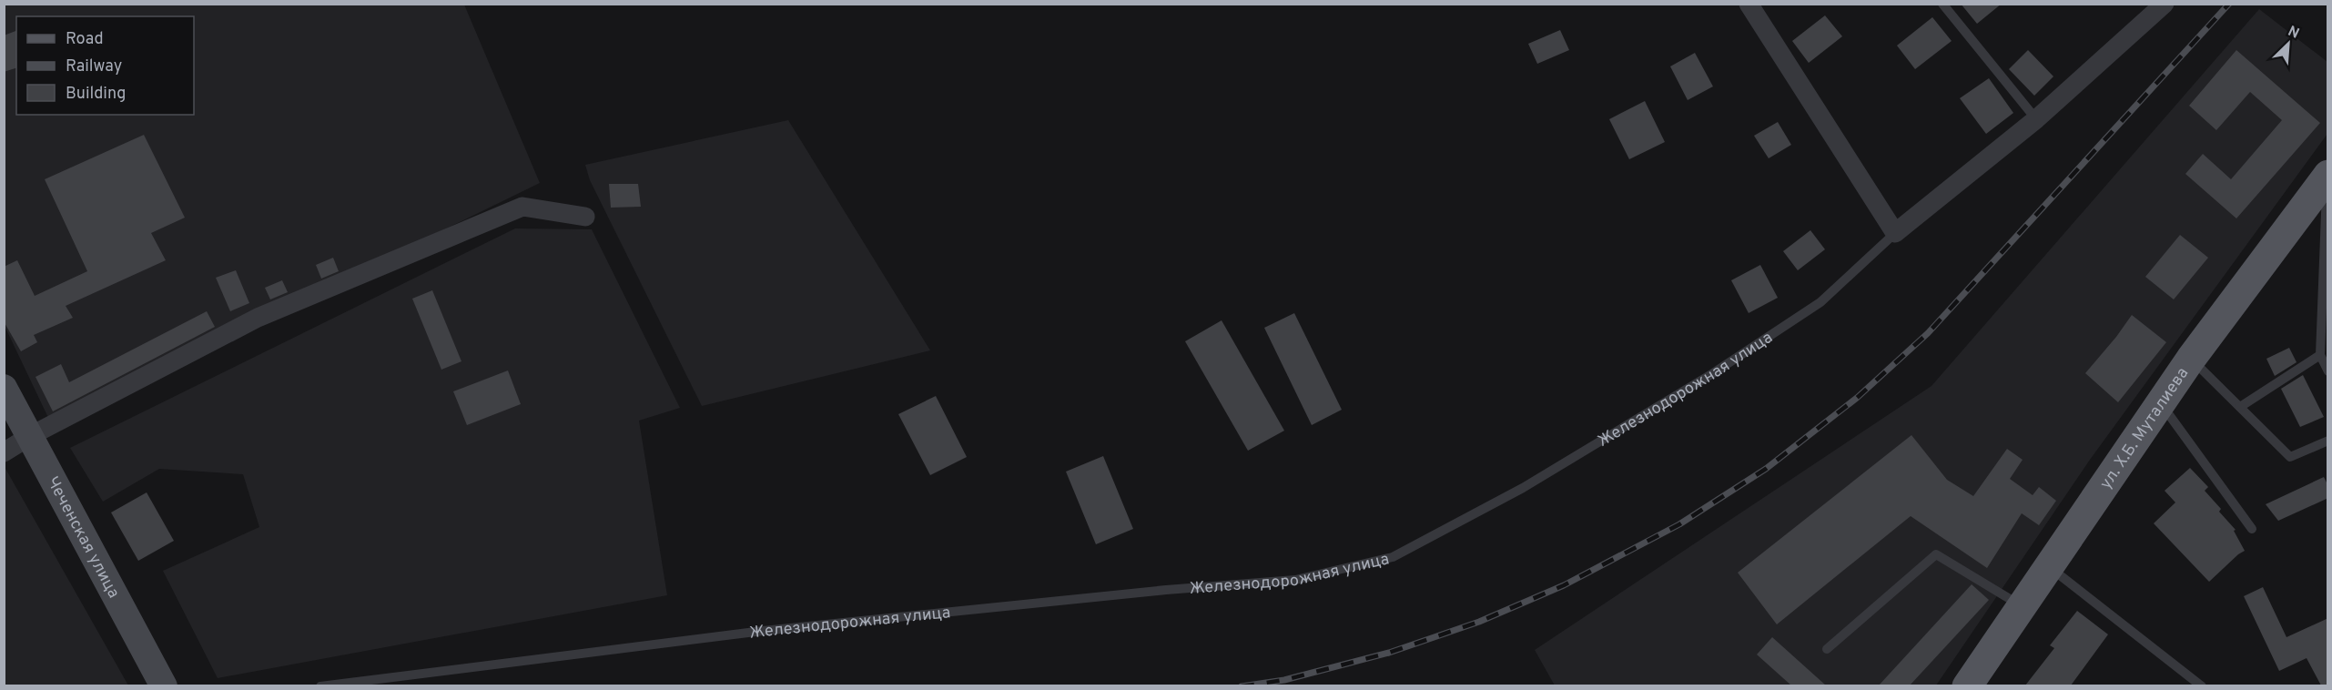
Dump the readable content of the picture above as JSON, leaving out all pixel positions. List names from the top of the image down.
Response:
{
  "streets": {
    "main road": ["ул. Х.Б. Муталиева", "Чеченская улица"],
    "lane": ["Железнодорожная улица"]
  },
  "legend": ["Road", "Railway", "Building"],
  "north": "top right"
}
